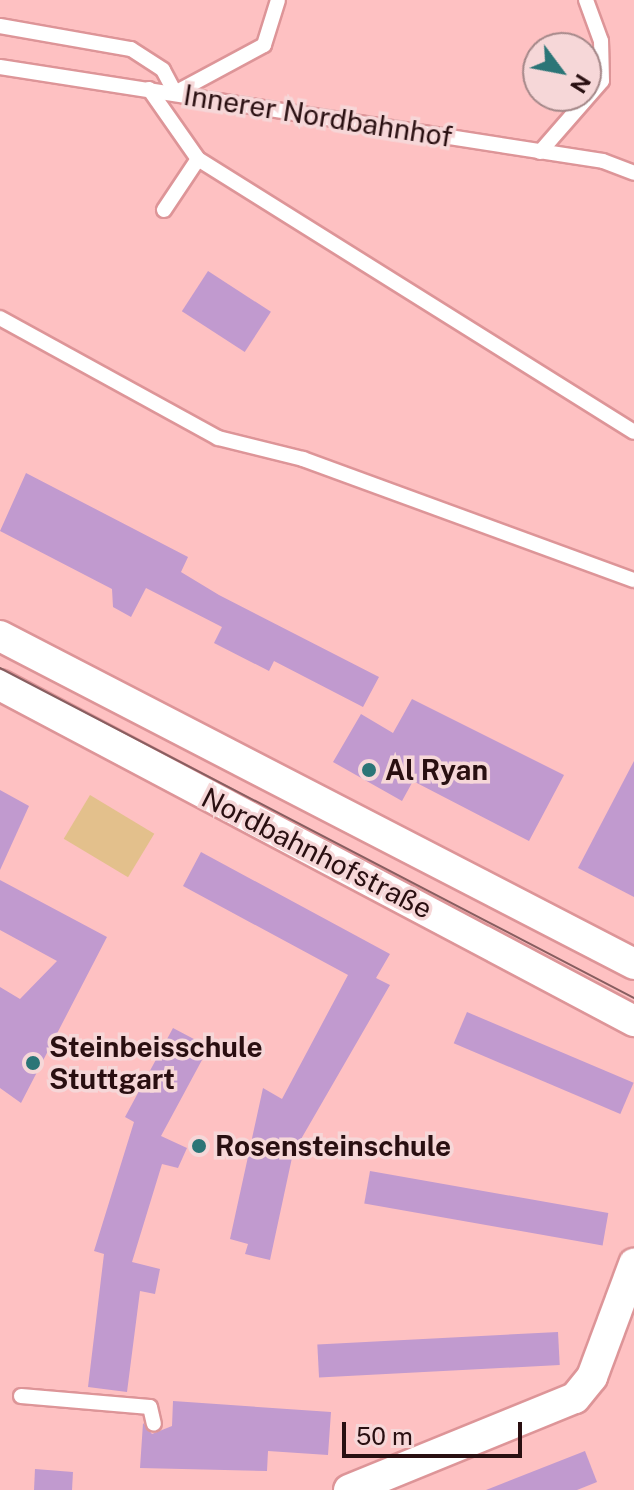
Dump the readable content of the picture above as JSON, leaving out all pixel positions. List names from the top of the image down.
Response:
{
  "streets": {
    "street": ["Nordbahnhofstraße"],
    "lane": ["Innerer Nordbahnhof"]
  },
  "places": ["Al Ryan", "Steinbeisschule Stuttgart", "Rosensteinschule"],
  "scale_bar": "50 m",
  "north": "bottom right"
}
